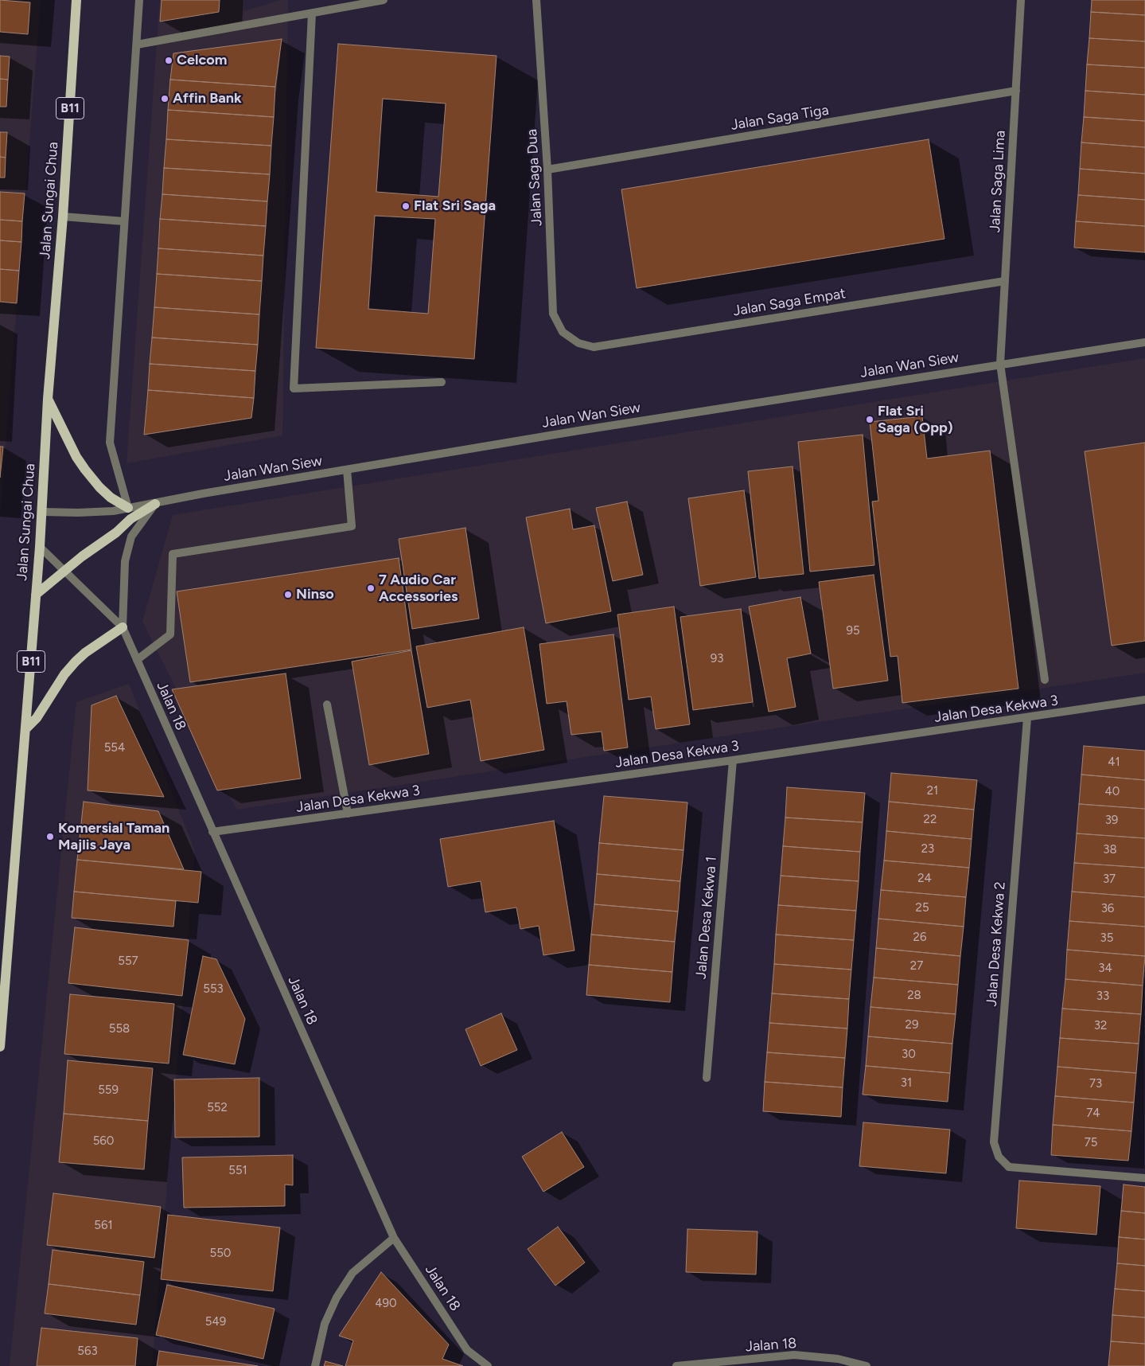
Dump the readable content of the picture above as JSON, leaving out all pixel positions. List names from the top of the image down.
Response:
{
  "streets": {
    "main road": ["B11", "Jalan Sungai Chua"],
    "street": [
      "Jalan Saga Tiga",
      "Jalan Saga Dua",
      "Jalan Saga Lima",
      "Jalan Saga Empat",
      "Jalan Wan Siew",
      "Jalan 18",
      "Jalan Desa Kekwa 3",
      "Jalan Desa Kekwa 1",
      "Jalan Desa Kekwa 2"
    ]
  },
  "crossings": [
    ["Jalan Saga Tiga", "Jalan Saga Dua"],
    ["Jalan Saga Tiga", "Jalan Saga Lima"],
    ["Jalan Saga Dua", "Jalan Saga Empat"],
    ["Jalan Saga Lima", "Jalan Saga Empat"],
    ["Jalan Saga Lima", "Jalan Wan Siew"],
    ["Jalan Sungai Chua", "Jalan Wan Siew"],
    ["Jalan 18", "Jalan Desa Kekwa 3"],
    ["Jalan Desa Kekwa 3", "Jalan Desa Kekwa 1"],
    ["Jalan Desa Kekwa 3", "Jalan Desa Kekwa 2"]
  ],
  "places": [
    "Celcom",
    "Affin Bank",
    "Flat Sri Saga",
    "Flat Sri Saga (Opp)",
    "7 Audio Car Accessories",
    "Ninso",
    "Komersial Taman Majlis Jaya"
  ],
  "house_numbers": [
    "95",
    "93",
    "554",
    "41",
    "21",
    "40",
    "22",
    "39",
    "23",
    "38",
    "24",
    "37",
    "25",
    "36",
    "26",
    "35",
    "557",
    "27",
    "34",
    "553",
    "28",
    "33",
    "29",
    "32",
    "558",
    "30",
    "31",
    "73",
    "559",
    "552",
    "74",
    "560",
    "75",
    "551",
    "561",
    "550",
    "490",
    "549",
    "563"
  ]
}
